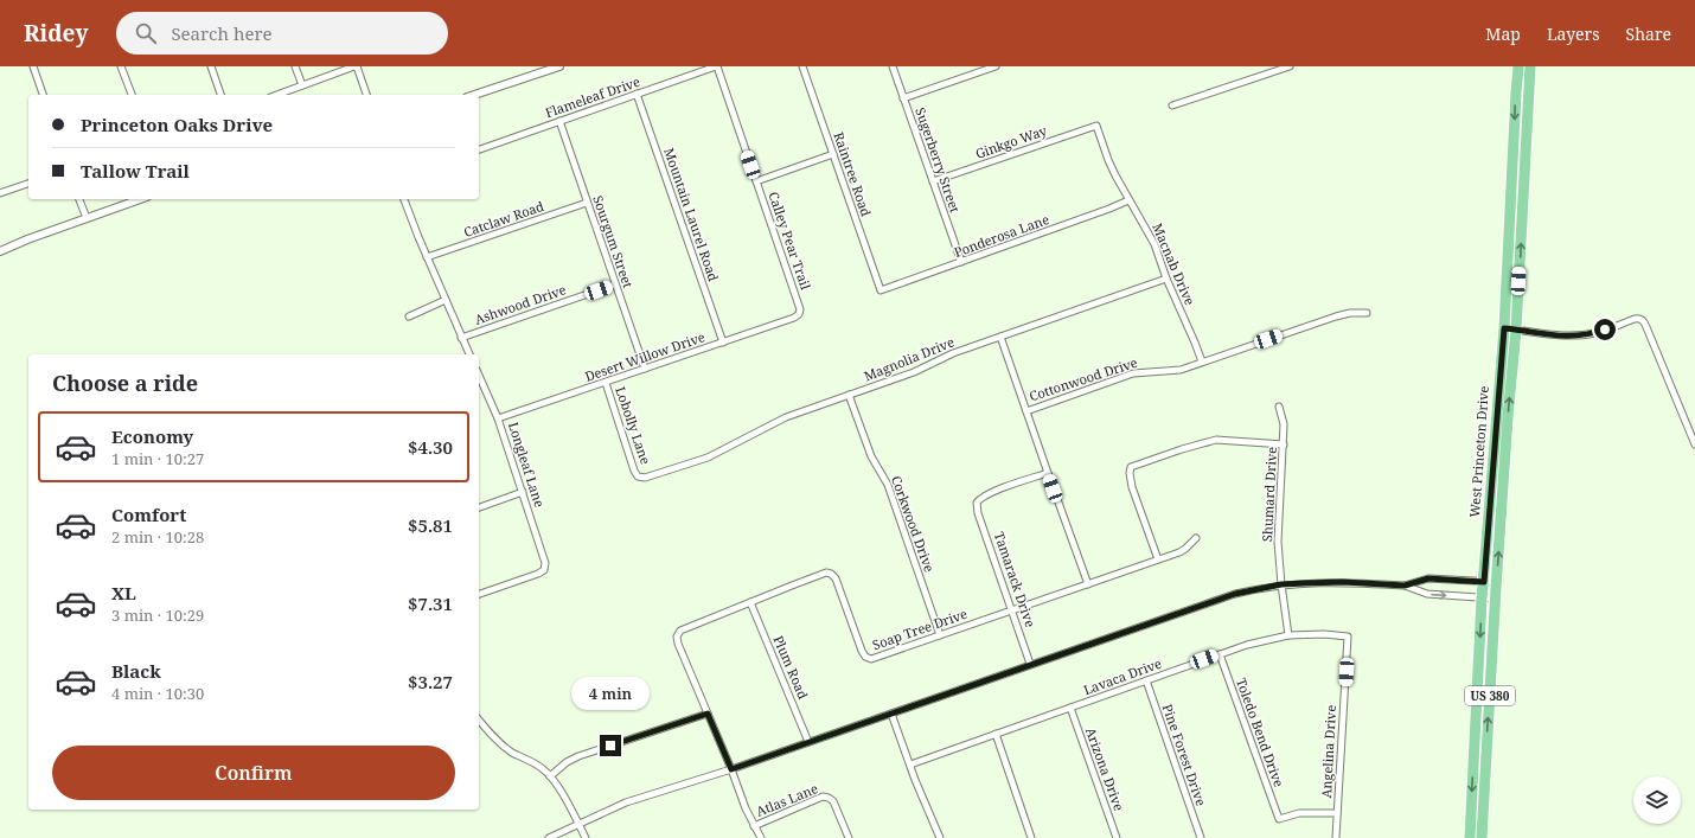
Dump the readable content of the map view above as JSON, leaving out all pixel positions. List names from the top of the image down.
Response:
{
  "streets": {
    "highway": ["West Princeton Drive", "US 380"],
    "street": [
      "Flameleaf Drive",
      "Ginkgo Way",
      "Sugerberry Street",
      "Raintree Road",
      "Mountain Laurel Road",
      "Catclaw Road",
      "Ponderosa Lane",
      "Calley Pear Trail",
      "Sourgum Street",
      "Macnab Drive",
      "Ashwood Drive",
      "Desert Willow Drive",
      "Magnolia Drive",
      "Cottonwood Drive",
      "Lobolly Lane",
      "Longleaf Lane",
      "Shumard Drive",
      "Corkwood Drive",
      "Tamarack Drive",
      "Soap Tree Drive",
      "Plum Road",
      "Lavaca Drive",
      "Toledo Bend Drive",
      "Angelina Drive",
      "Pine Forest Drive",
      "Arizona Drive",
      "Atlas Lane"
    ]
  },
  "crossings": [
    ["Flameleaf Drive", "Mountain Laurel Road"],
    ["Flameleaf Drive", "Calley Pear Trail"],
    ["Flameleaf Drive", "Sourgum Street"],
    ["Ginkgo Way", "Sugerberry Street"],
    ["Ginkgo Way", "Macnab Drive"],
    ["Sugerberry Street", "Ponderosa Lane"],
    ["Raintree Road", "Ponderosa Lane"],
    ["Mountain Laurel Road", "Desert Willow Drive"],
    ["Catclaw Road", "Sourgum Street"],
    ["Ponderosa Lane", "Macnab Drive"],
    ["Calley Pear Trail", "Desert Willow Drive"],
    ["Sourgum Street", "Ashwood Drive"],
    ["Sourgum Street", "Desert Willow Drive"],
    ["Macnab Drive", "Magnolia Drive"],
    ["Macnab Drive", "Cottonwood Drive"],
    ["Desert Willow Drive", "Lobolly Lane"],
    ["Desert Willow Drive", "Longleaf Lane"],
    ["Magnolia Drive", "Lobolly Lane"],
    ["Magnolia Drive", "Corkwood Drive"],
    ["Shumard Drive", "Lavaca Drive"],
    ["Corkwood Drive", "Soap Tree Drive"],
    ["Tamarack Drive", "Soap Tree Drive"],
    ["Soap Tree Drive", "Plum Road"],
    ["Lavaca Drive", "Toledo Bend Drive"],
    ["Lavaca Drive", "Angelina Drive"],
    ["Lavaca Drive", "Pine Forest Drive"],
    ["Lavaca Drive", "Arizona Drive"],
    ["Toledo Bend Drive", "Angelina Drive"]
  ],
  "page": {
    "header": "Ridey",
    "search": "Search here",
    "nav": ["Map", "Layers", "Share"],
    "banner": ["Princeton Oaks Drive", "Tallow Trail"],
    "heading": "Choose a ride",
    "list": [
      {
        "name": "Economy",
        "note": "1 min · 10:27",
        "value": "$4.30"
      },
      {
        "name": "Comfort",
        "note": "2 min · 10:28",
        "value": "$5.81"
      },
      {
        "name": "XL",
        "note": "3 min · 10:29",
        "value": "$7.31"
      },
      {
        "name": "Black",
        "note": "4 min · 10:30",
        "value": "$3.27"
      }
    ],
    "bubble": "4 min",
    "buttons": "Confirm"
  }
}
